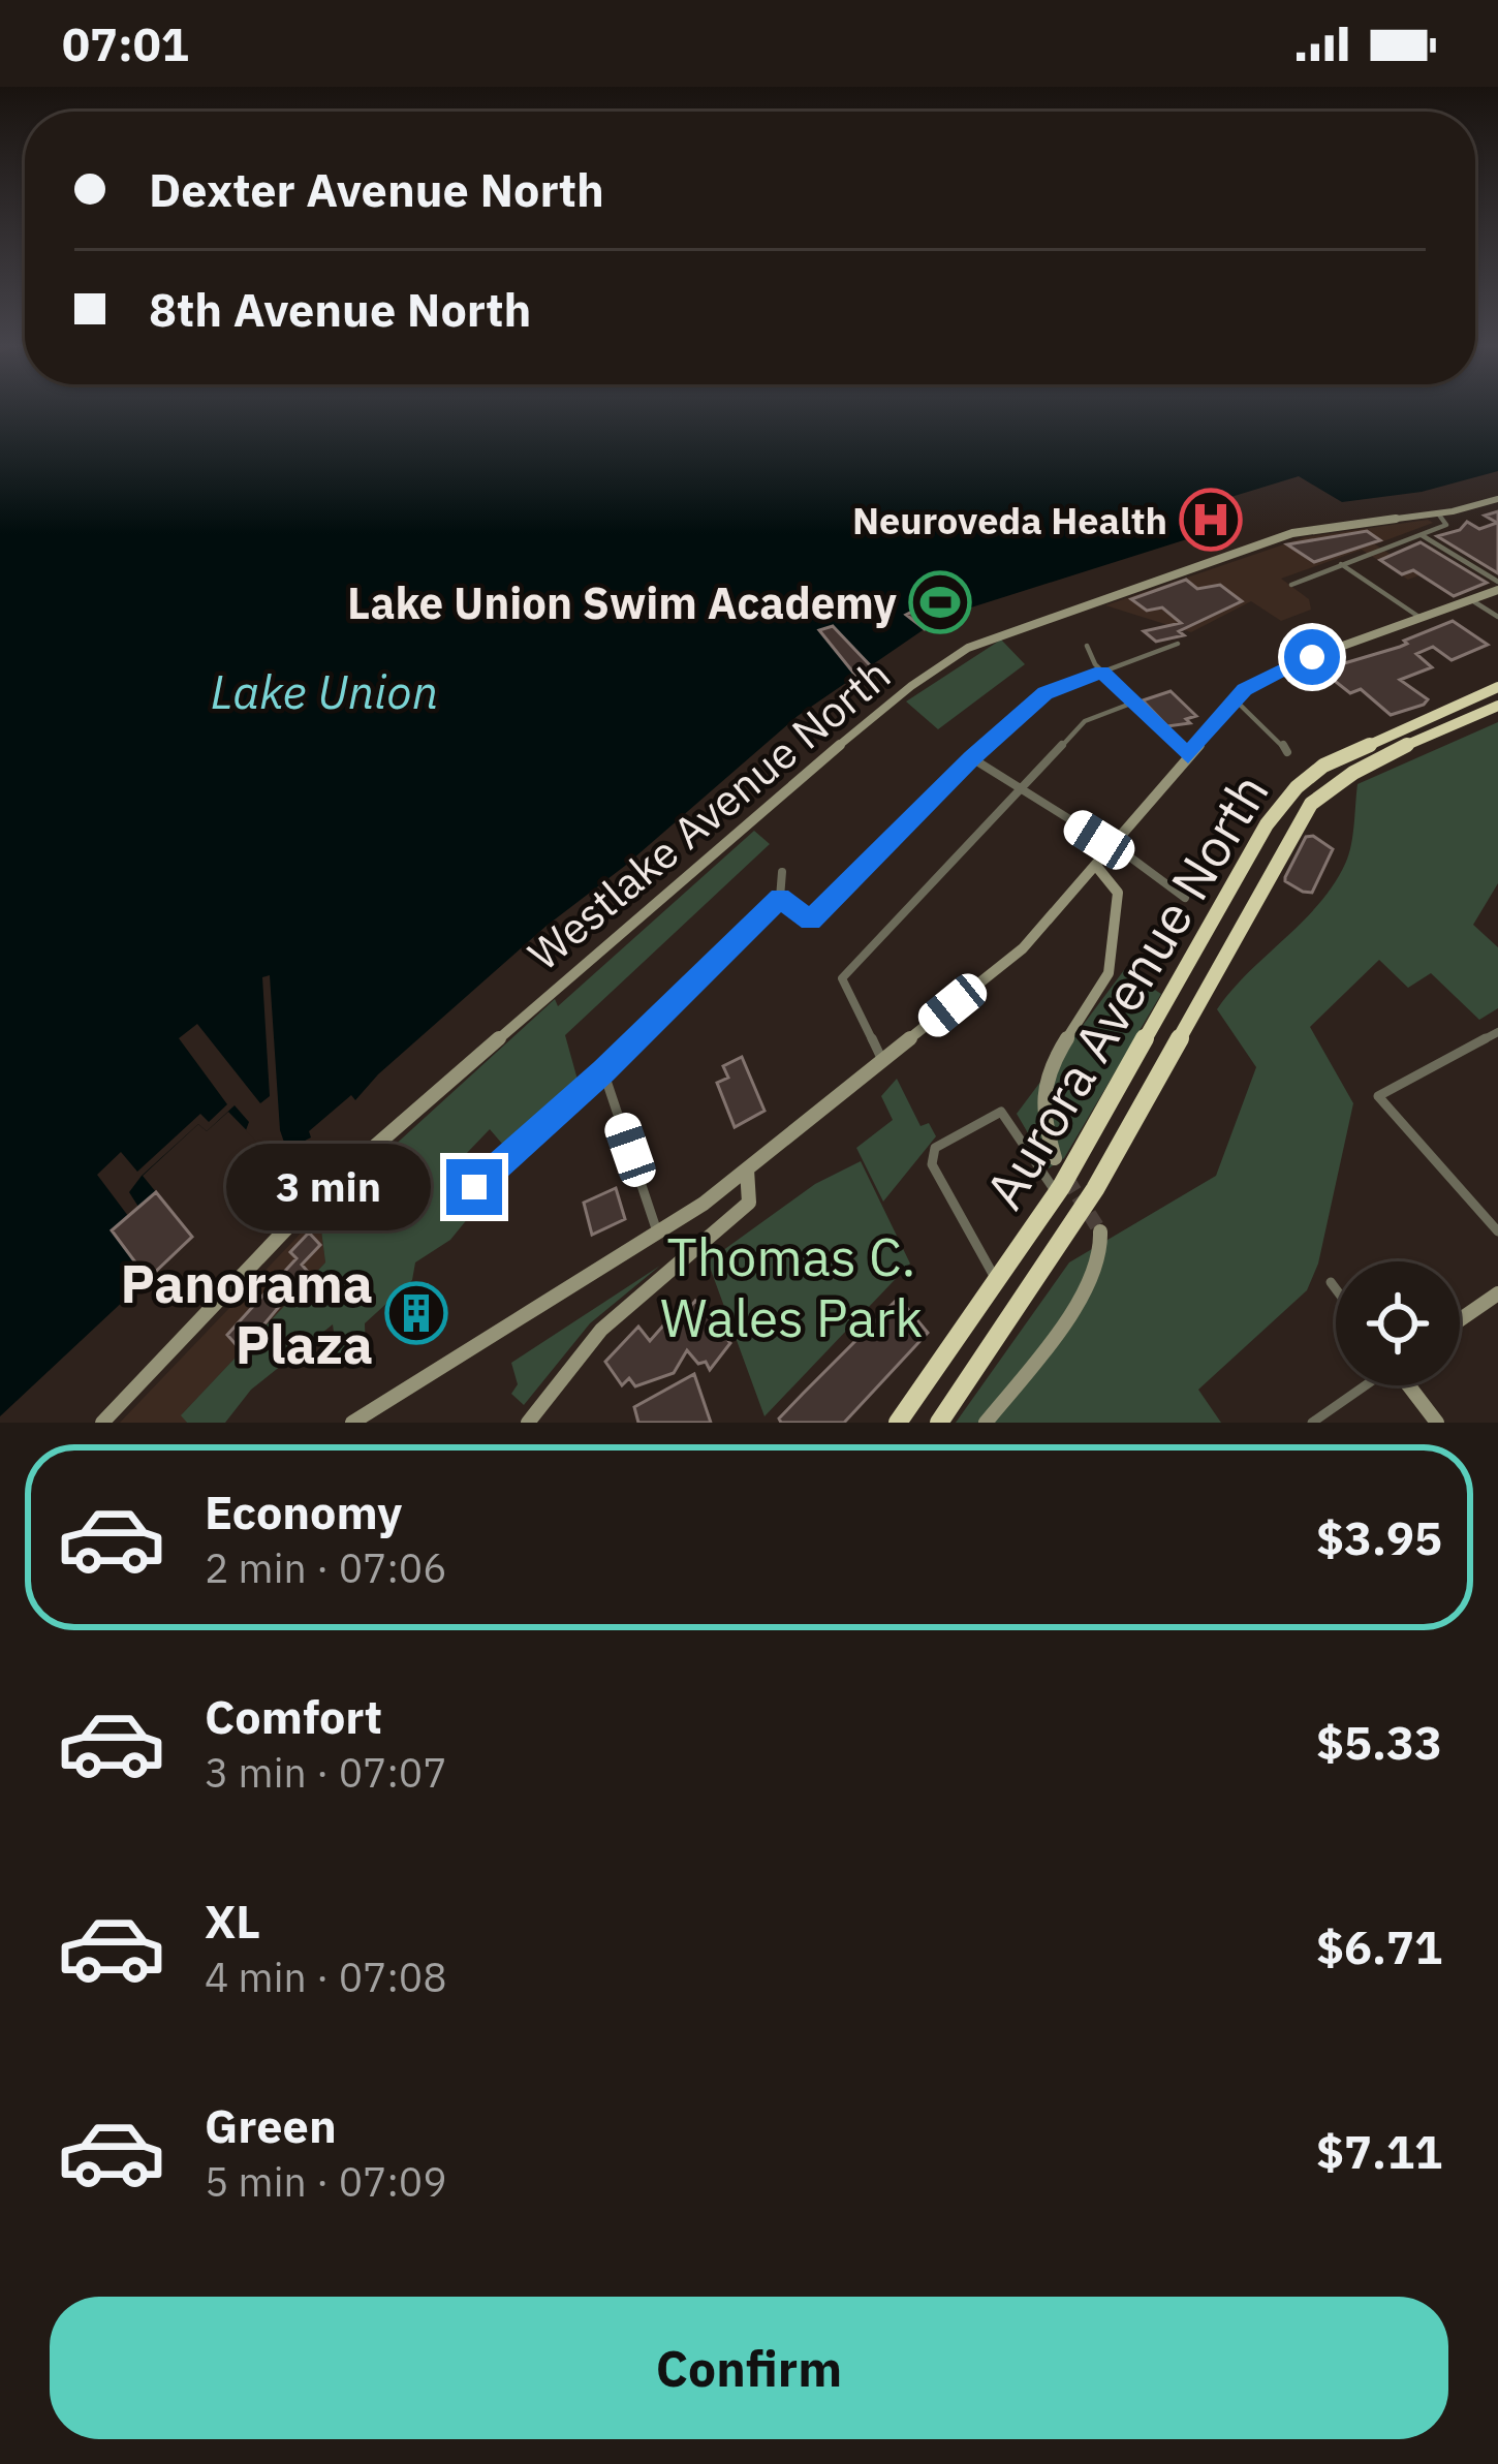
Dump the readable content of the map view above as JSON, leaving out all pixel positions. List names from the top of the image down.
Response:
{
  "streets": {
    "highway": ["Aurora Avenue North"],
    "main road": ["Westlake Avenue North"]
  },
  "water": ["Lake Union"],
  "parks": ["Thomas C. Wales Park"],
  "places": {
    "hospital": ["Neuroveda Health"],
    "sports": ["Lake Union Swim Academy"],
    "building": ["Panorama Plaza"]
  },
  "page": {
    "status": "07:01",
    "banner": ["Dexter Avenue North", "8th Avenue North"],
    "bubble": "3 min",
    "list": [
      {
        "name": "Economy",
        "note": "2 min · 07:06",
        "value": "$3.95"
      },
      {
        "name": "Comfort",
        "note": "3 min · 07:07",
        "value": "$5.33"
      },
      {
        "name": "XL",
        "note": "4 min · 07:08",
        "value": "$6.71"
      },
      {
        "name": "Green",
        "note": "5 min · 07:09",
        "value": "$7.11"
      }
    ],
    "buttons": "Confirm"
  }
}
